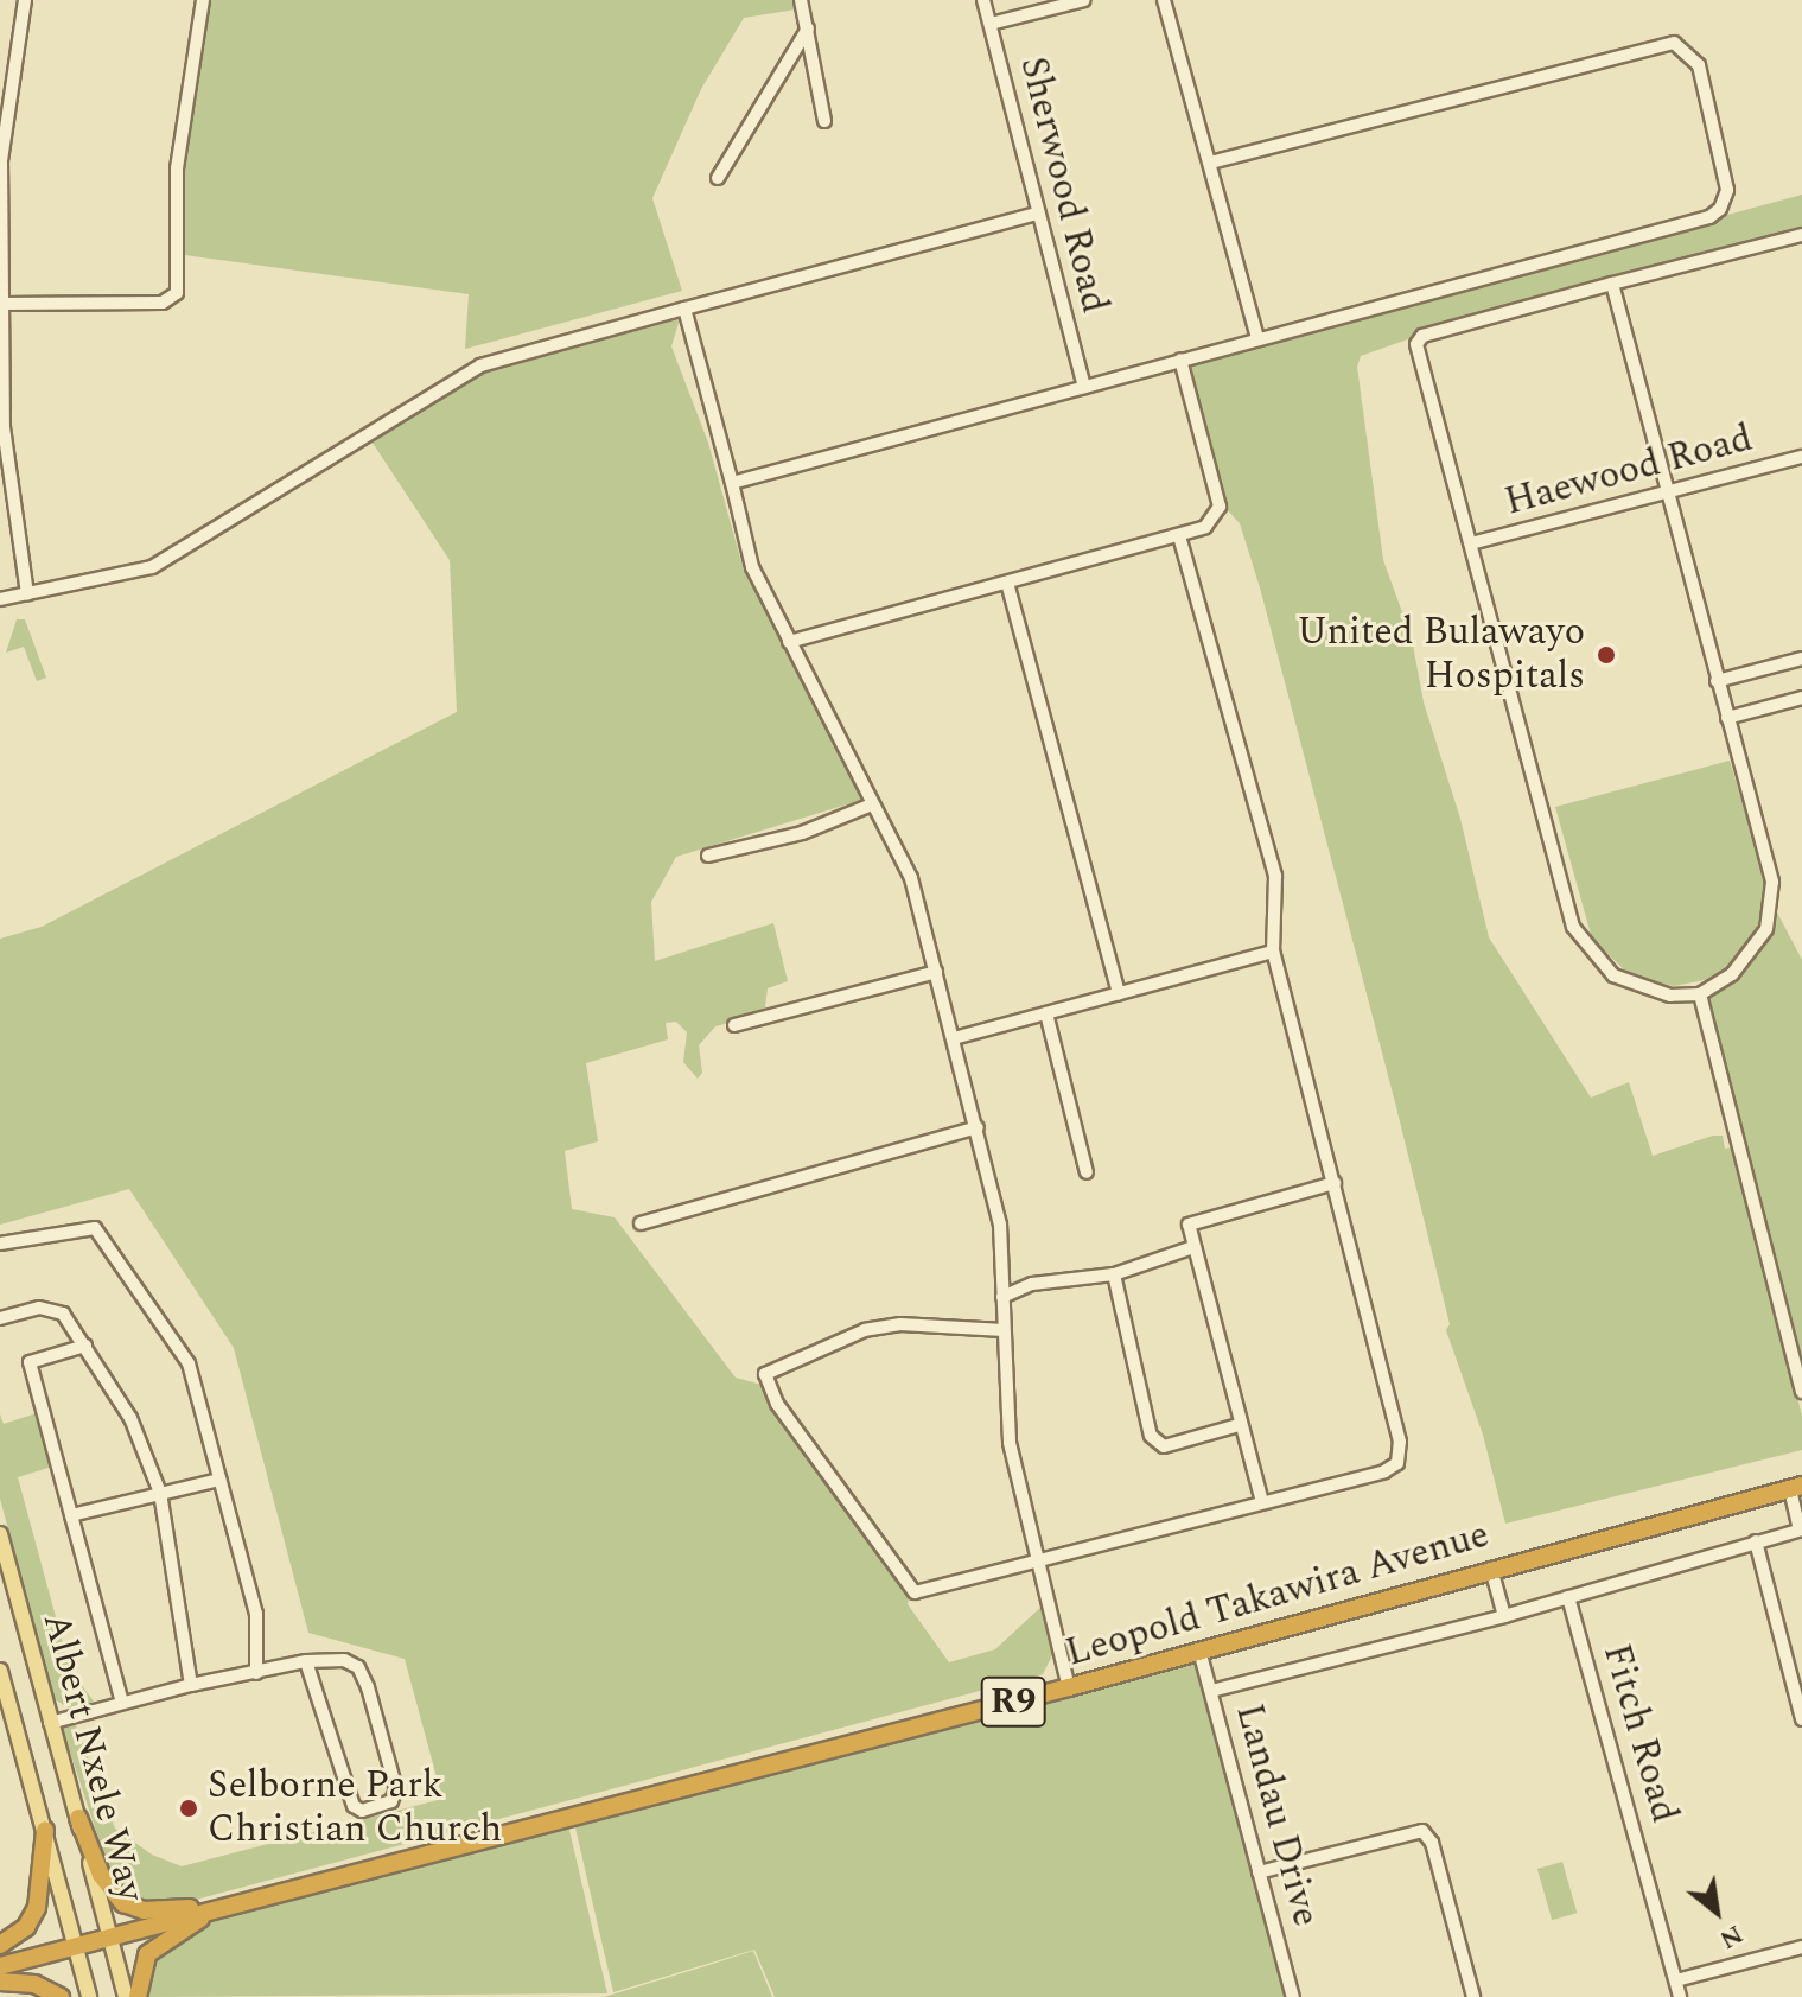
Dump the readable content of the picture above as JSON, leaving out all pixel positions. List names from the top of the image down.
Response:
{
  "streets": {
    "highway": ["Leopold Takawira Avenue", "R9"],
    "main road": ["Albert Nxele Way"],
    "street": [
      "Sherwood Road",
      "Haewood Road",
      "Fitch Road",
      "Landau Drive"
    ]
  },
  "crossings": [
    ["Leopold Takawira Avenue", "Albert Nxele Way"],
    ["Leopold Takawira Avenue", "Landau Drive"]
  ],
  "places": ["United Bulawayo Hospitals", "Selborne Park Christian Church"],
  "north": "bottom right"
}
